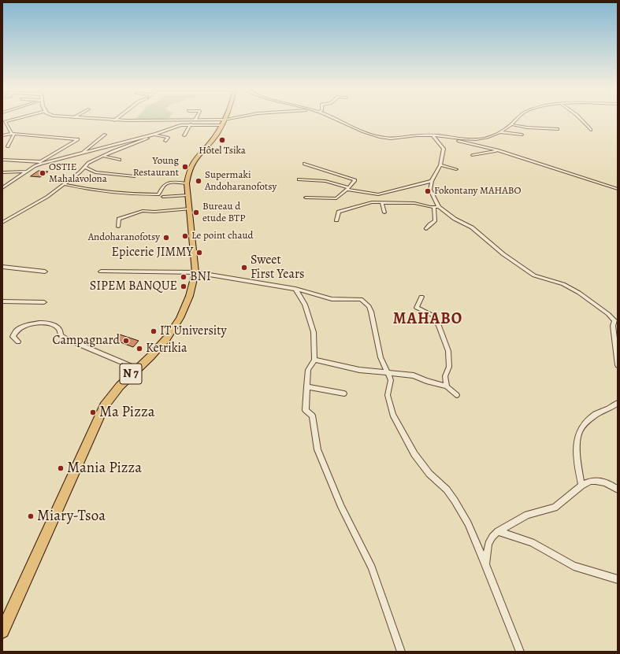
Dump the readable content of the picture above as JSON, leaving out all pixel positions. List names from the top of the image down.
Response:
{
  "streets": {
    "main road": ["N 7"]
  },
  "districts": ["MAHABO"],
  "places": [
    "Hôtel Tsika",
    "Young Restaurant",
    "OSTIE Mahalavolona",
    "Supermaki Andoharanofotsy",
    "Fokontany MAHABO",
    "Bureau d etude BTP",
    "Le point chaud",
    "Andoharanofotsy",
    "Epicerie JIMMY",
    "Sweet First Years",
    "BNI",
    "SIPEM BANQUE",
    "IT University",
    "Campagnard",
    "Ketrikia",
    "Ma Pizza",
    "Mania Pizza",
    "Miary-Tsoa"
  ]
}
